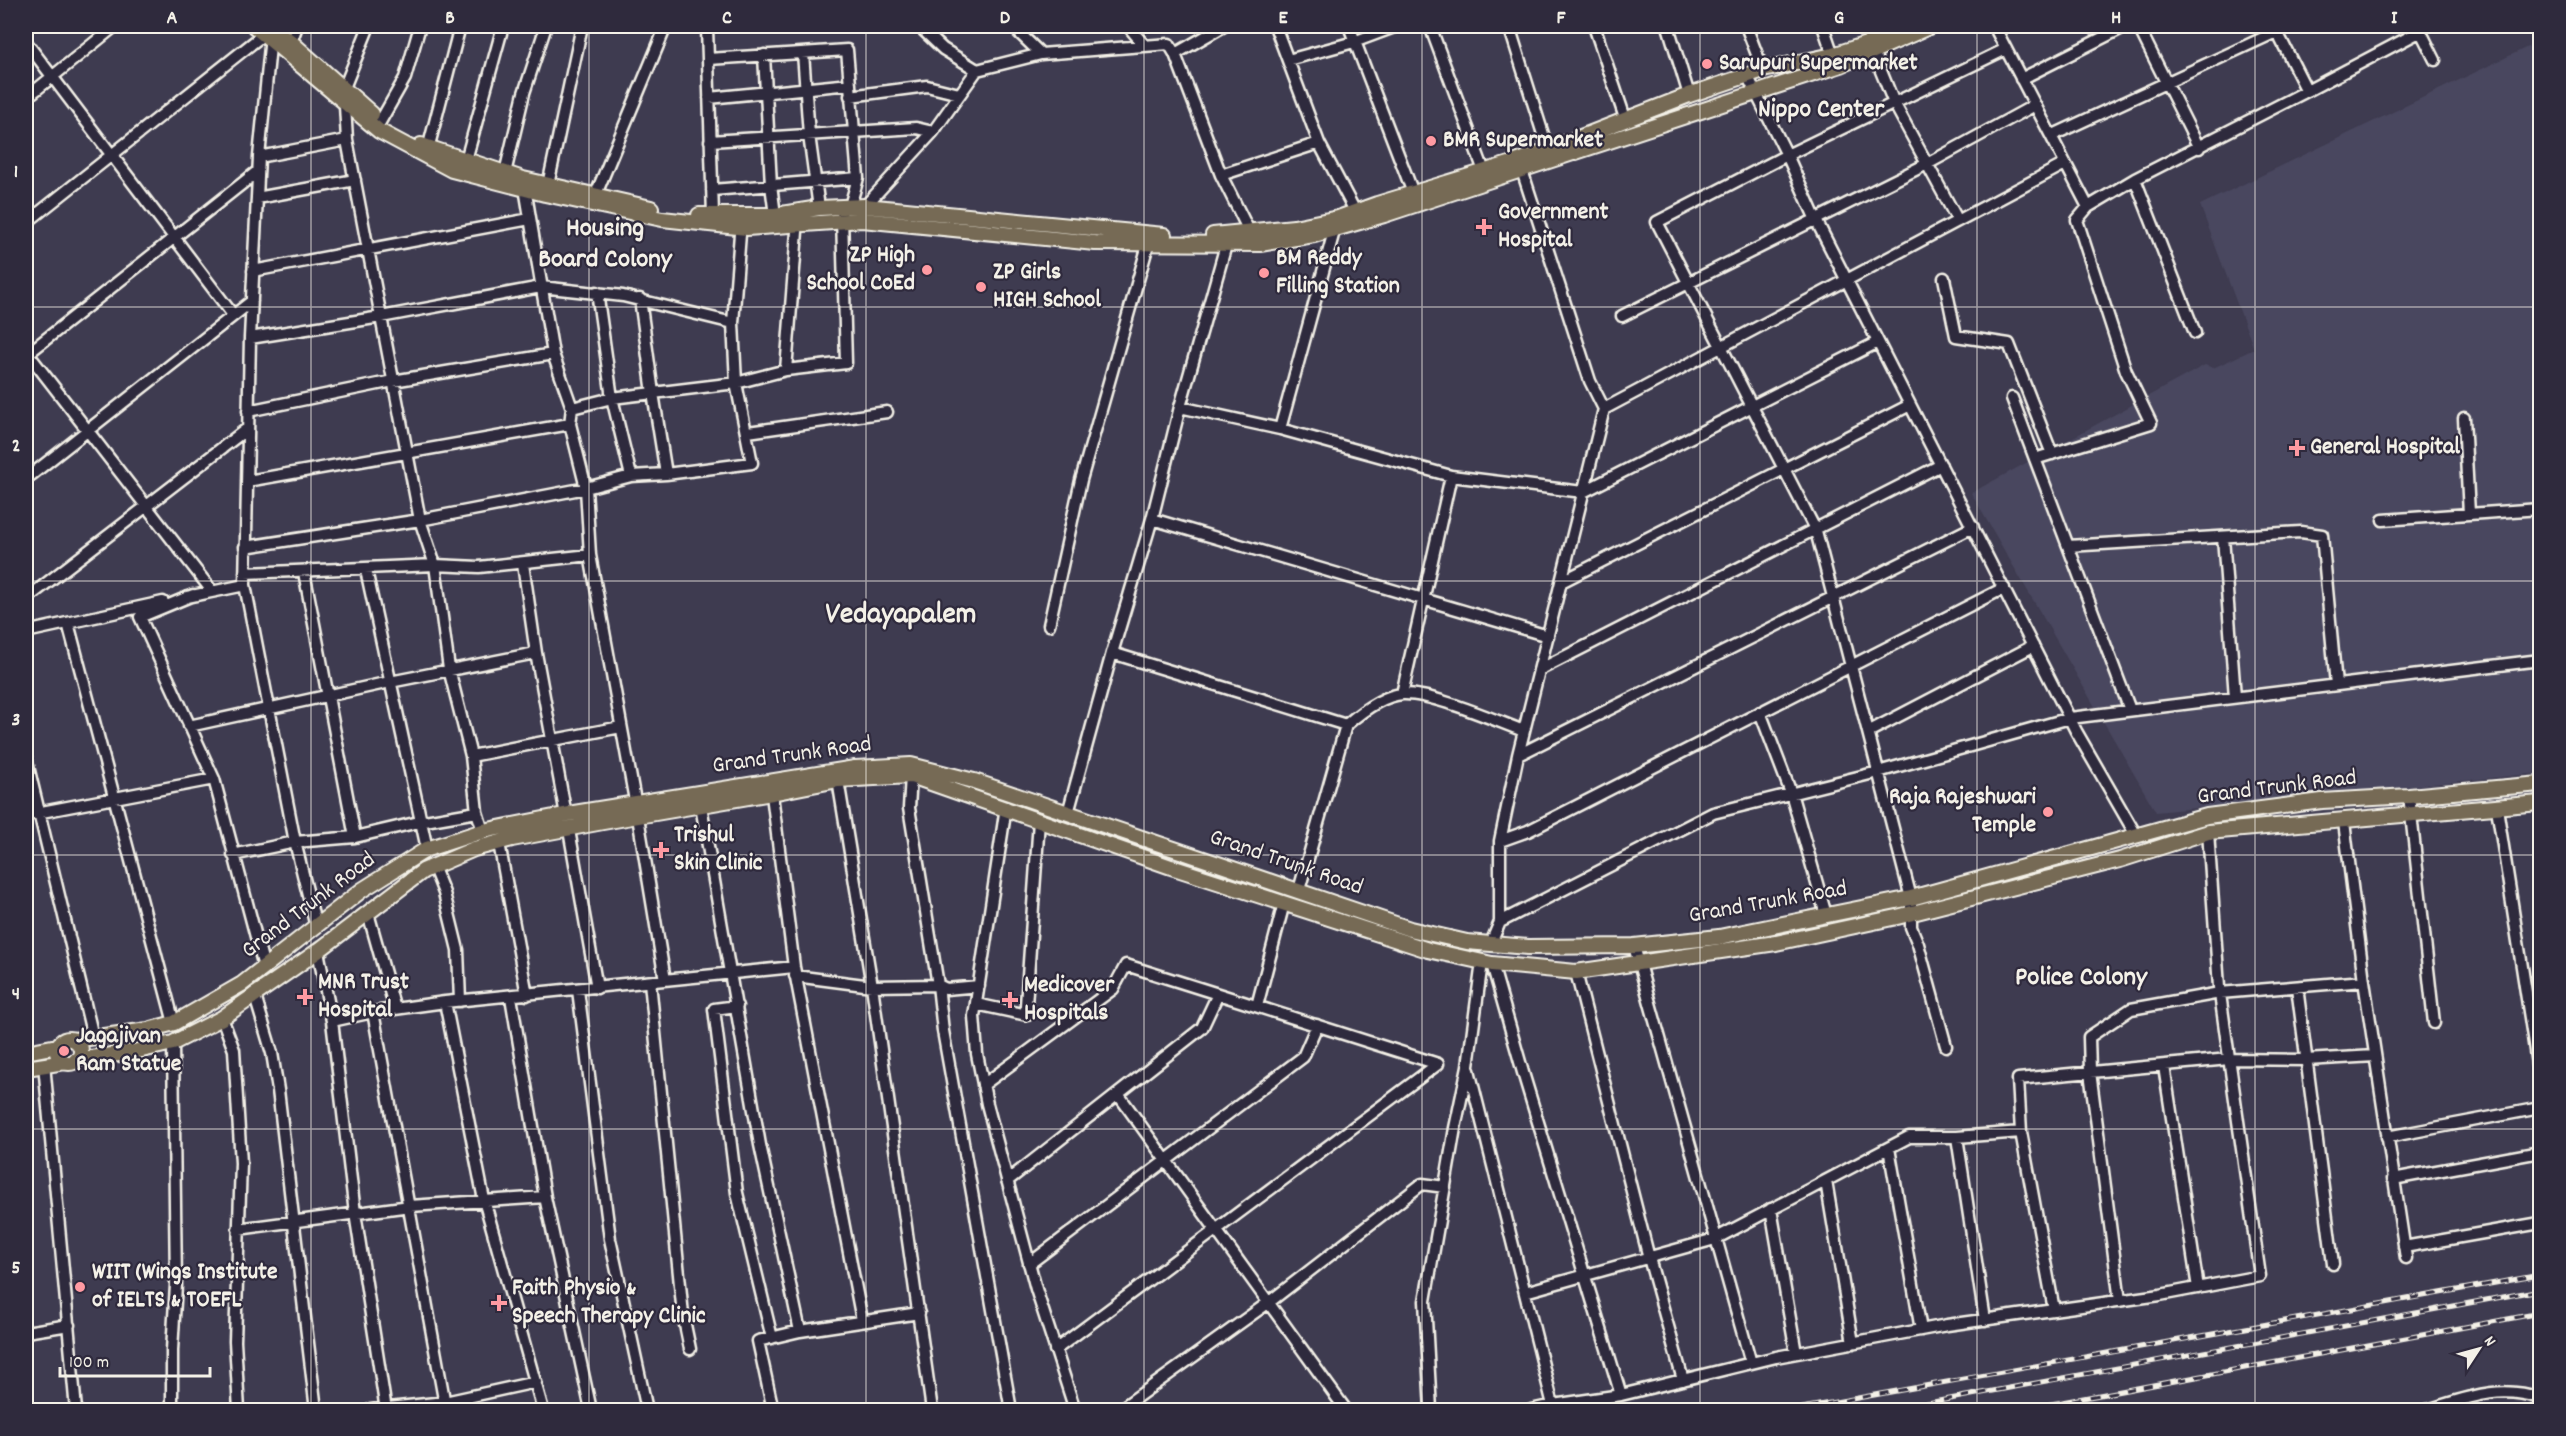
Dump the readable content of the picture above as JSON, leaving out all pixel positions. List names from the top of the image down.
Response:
{
  "streets": {
    "main road": ["Grand Trunk Road"]
  },
  "districts": [
    "Nippo Center",
    "Housing Board Colony",
    "Vedayapalem",
    "Police Colony"
  ],
  "places": {
    "other": [
      "Sarupuri Supermarket",
      "BMR Supermarket",
      "ZP High School CoEd",
      "BM Reddy Filling Station",
      "ZP Girls HIGH School",
      "Raja Rajeshwari Temple",
      "Jagajivan Ram Statue",
      "WIIT (Wings Institute of IELTS & TOEFL"
    ],
    "health": [
      "Government Hospital",
      "General Hospital",
      "Trishul Skin Clinic",
      "MNR Trust Hospital",
      "Medicover Hospitals",
      "Faith Physio & Speech Therapy Clinic"
    ]
  },
  "scale_bar": "100 m",
  "north": "top right",
  "grid": {
    "columns": [
      "A",
      "B",
      "C",
      "D",
      "E",
      "F",
      "G",
      "H",
      "I"
    ],
    "rows": [
      "1",
      "2",
      "3",
      "4",
      "5"
    ]
  }
}
